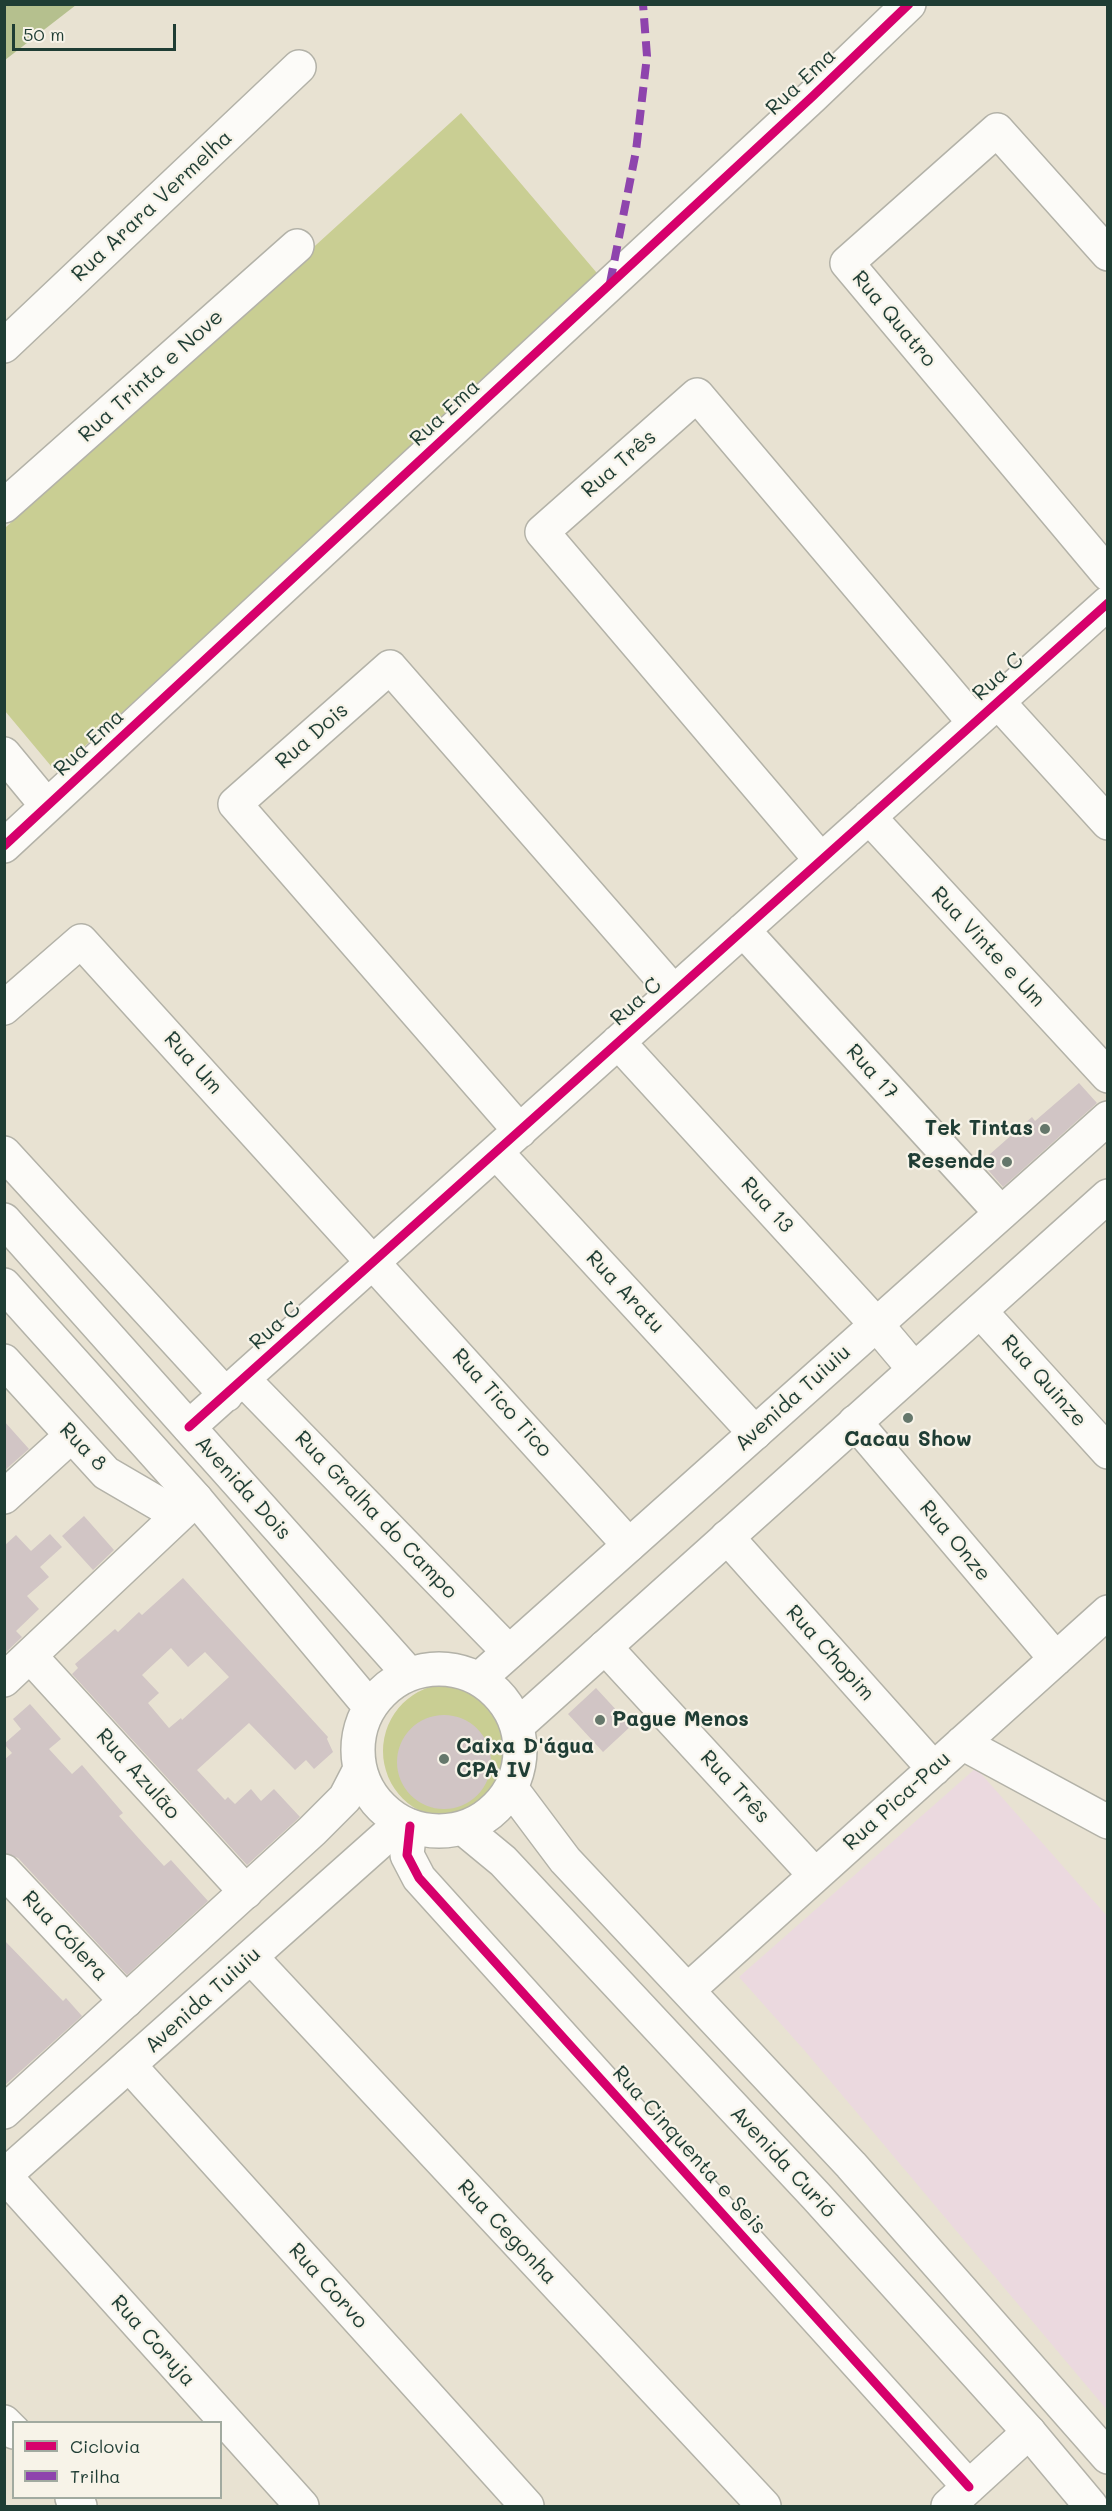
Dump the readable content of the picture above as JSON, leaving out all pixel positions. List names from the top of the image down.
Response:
{
  "streets": {
    "street": [
      "Rua Ema",
      "Rua Arara Vermelha",
      "Rua Quatro",
      "Rua Trinta e Nove",
      "Rua Três",
      "Rua C",
      "Rua Dois",
      "Rua Vinte e Um",
      "Rua Um",
      "Rua 17",
      "Rua 13",
      "Rua Aratu",
      "Rua Quinze",
      "Avenida Tuiuiu",
      "Rua Tico Tico",
      "Rua 8",
      "Avenida Dois",
      "Rua Gralha do Campo",
      "Rua Onze",
      "Rua Chopim",
      "Rua Azulão",
      "Rua Pica-Pau",
      "Rua Cólera",
      "Rua Cinquenta e Seis",
      "Avenida Curió",
      "Rua Cegonha",
      "Rua Corvo",
      "Rua Coruja"
    ]
  },
  "crossings": [
    ["Rua Três", "Rua C"],
    ["Rua Três", "Rua Pica-Pau"],
    ["Rua C", "Rua Dois"],
    ["Rua C", "Rua Vinte e Um"],
    ["Rua C", "Rua Um"],
    ["Rua C", "Rua 17"],
    ["Rua C", "Rua 13"],
    ["Rua C", "Rua Aratu"],
    ["Rua C", "Rua Tico Tico"],
    ["Rua C", "Avenida Dois"],
    ["Rua C", "Rua Gralha do Campo"],
    ["Rua Dois", "Rua Aratu"],
    ["Rua Um", "Rua Tico Tico"],
    ["Rua 17", "Avenida Tuiuiu"],
    ["Rua 13", "Avenida Tuiuiu"],
    ["Rua Aratu", "Avenida Tuiuiu"],
    ["Avenida Tuiuiu", "Rua Tico Tico"],
    ["Avenida Tuiuiu", "Avenida Dois"],
    ["Avenida Tuiuiu", "Rua Gralha do Campo"],
    ["Avenida Tuiuiu", "Rua Cinquenta e Seis"],
    ["Avenida Tuiuiu", "Avenida Curió"],
    ["Avenida Tuiuiu", "Rua Cegonha"],
    ["Avenida Tuiuiu", "Rua Corvo"],
    ["Avenida Tuiuiu", "Rua Coruja"],
    ["Rua 8", "Avenida Dois"],
    ["Avenida Dois", "Rua Cinquenta e Seis"],
    ["Avenida Dois", "Avenida Curió"],
    ["Rua Onze", "Rua Pica-Pau"],
    ["Rua Chopim", "Rua Pica-Pau"],
    ["Rua Cinquenta e Seis", "Avenida Curió"]
  ],
  "places": [
    "Tek Tintas",
    "Resende",
    "Cacau Show",
    "Pague Menos",
    "Caixa D'água CPA IV"
  ],
  "legend": ["Ciclovia", "Trilha"],
  "scale_bar": "50 m"
}
